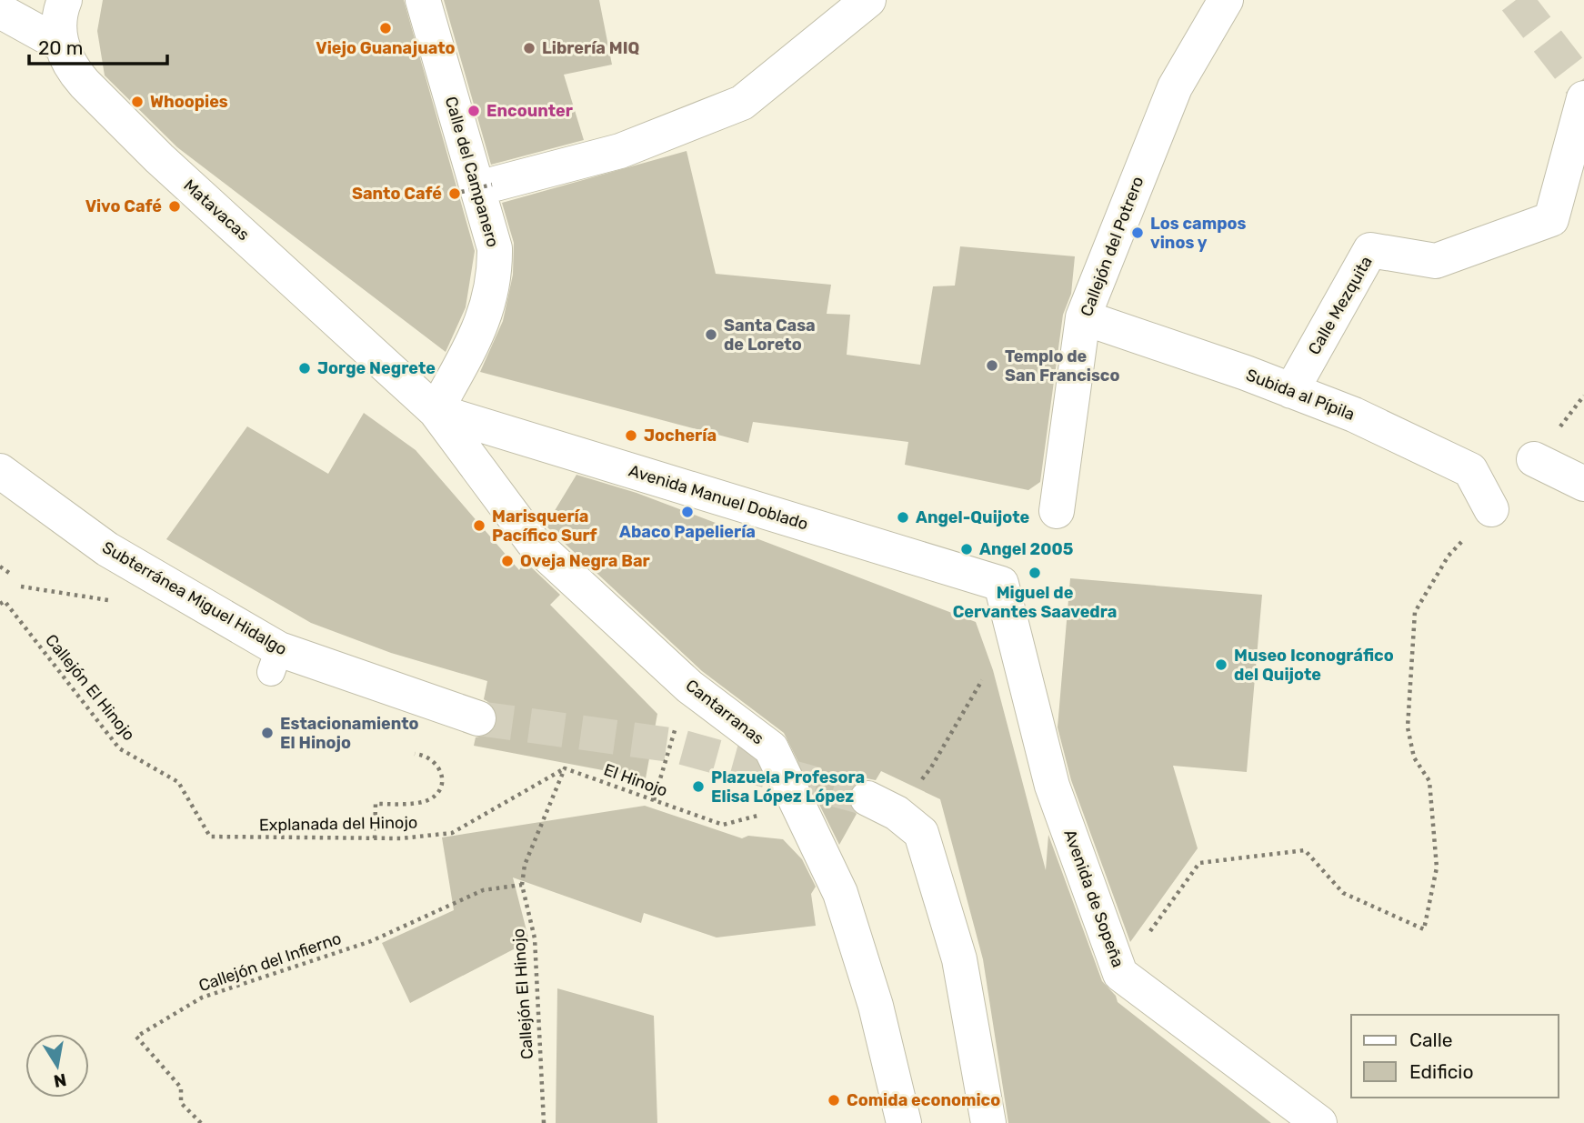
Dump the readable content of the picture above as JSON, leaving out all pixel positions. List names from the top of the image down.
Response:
{
  "streets": {
    "street": [
      "Calle del Campanero",
      "Matavacas",
      "Callejón del Potrero",
      "Calle Mezquita",
      "Subida al Pípila",
      "Avenida Manuel Doblado",
      "Subterránea Miguel Hidalgo",
      "Cantarranas",
      "Avenida de Sopeña"
    ],
    "path": [
      "Callejón El Hinojo",
      "El Hinojo",
      "Explanada del Hinojo",
      "Callejón del Infierno"
    ]
  },
  "crossings": [
    ["Calle del Campanero", "Matavacas"],
    ["Calle del Campanero", "Avenida Manuel Doblado"],
    ["Calle del Campanero", "Cantarranas"],
    ["Matavacas", "Avenida Manuel Doblado"],
    ["Matavacas", "Cantarranas"],
    ["Callejón del Potrero", "Subida al Pípila"],
    ["Calle Mezquita", "Subida al Pípila"],
    ["Avenida Manuel Doblado", "Cantarranas"],
    ["Avenida Manuel Doblado", "Avenida de Sopeña"],
    ["Callejón El Hinojo", "El Hinojo"],
    ["Callejón El Hinojo", "Explanada del Hinojo"],
    ["Callejón El Hinojo", "Callejón del Infierno"],
    ["Cantarranas", "El Hinojo"],
    ["El Hinojo", "Explanada del Hinojo"]
  ],
  "places": [
    "Viejo Guanajuato",
    "Librería MIQ",
    "Whoopies",
    "Encounter",
    "Santo Café",
    "Vivo Café",
    "Los campos vinos y",
    "Santa Casa de Loreto",
    "Templo de San Francisco",
    "Jorge Negrete",
    "Jochería",
    "Abaco Papeliería",
    "Angel-Quijote",
    "Marisquería Pacífico Surf",
    "Angel 2005",
    "Oveja Negra Bar",
    "Miguel de Cervantes Saavedra",
    "Museo Iconográfico del Quijote",
    "Estacionamiento El Hinojo",
    "Plazuela Profesora Elisa López López",
    "Comida economico"
  ],
  "legend": ["Calle", "Edificio"],
  "scale_bar": "20 m",
  "north": "bottom"
}
